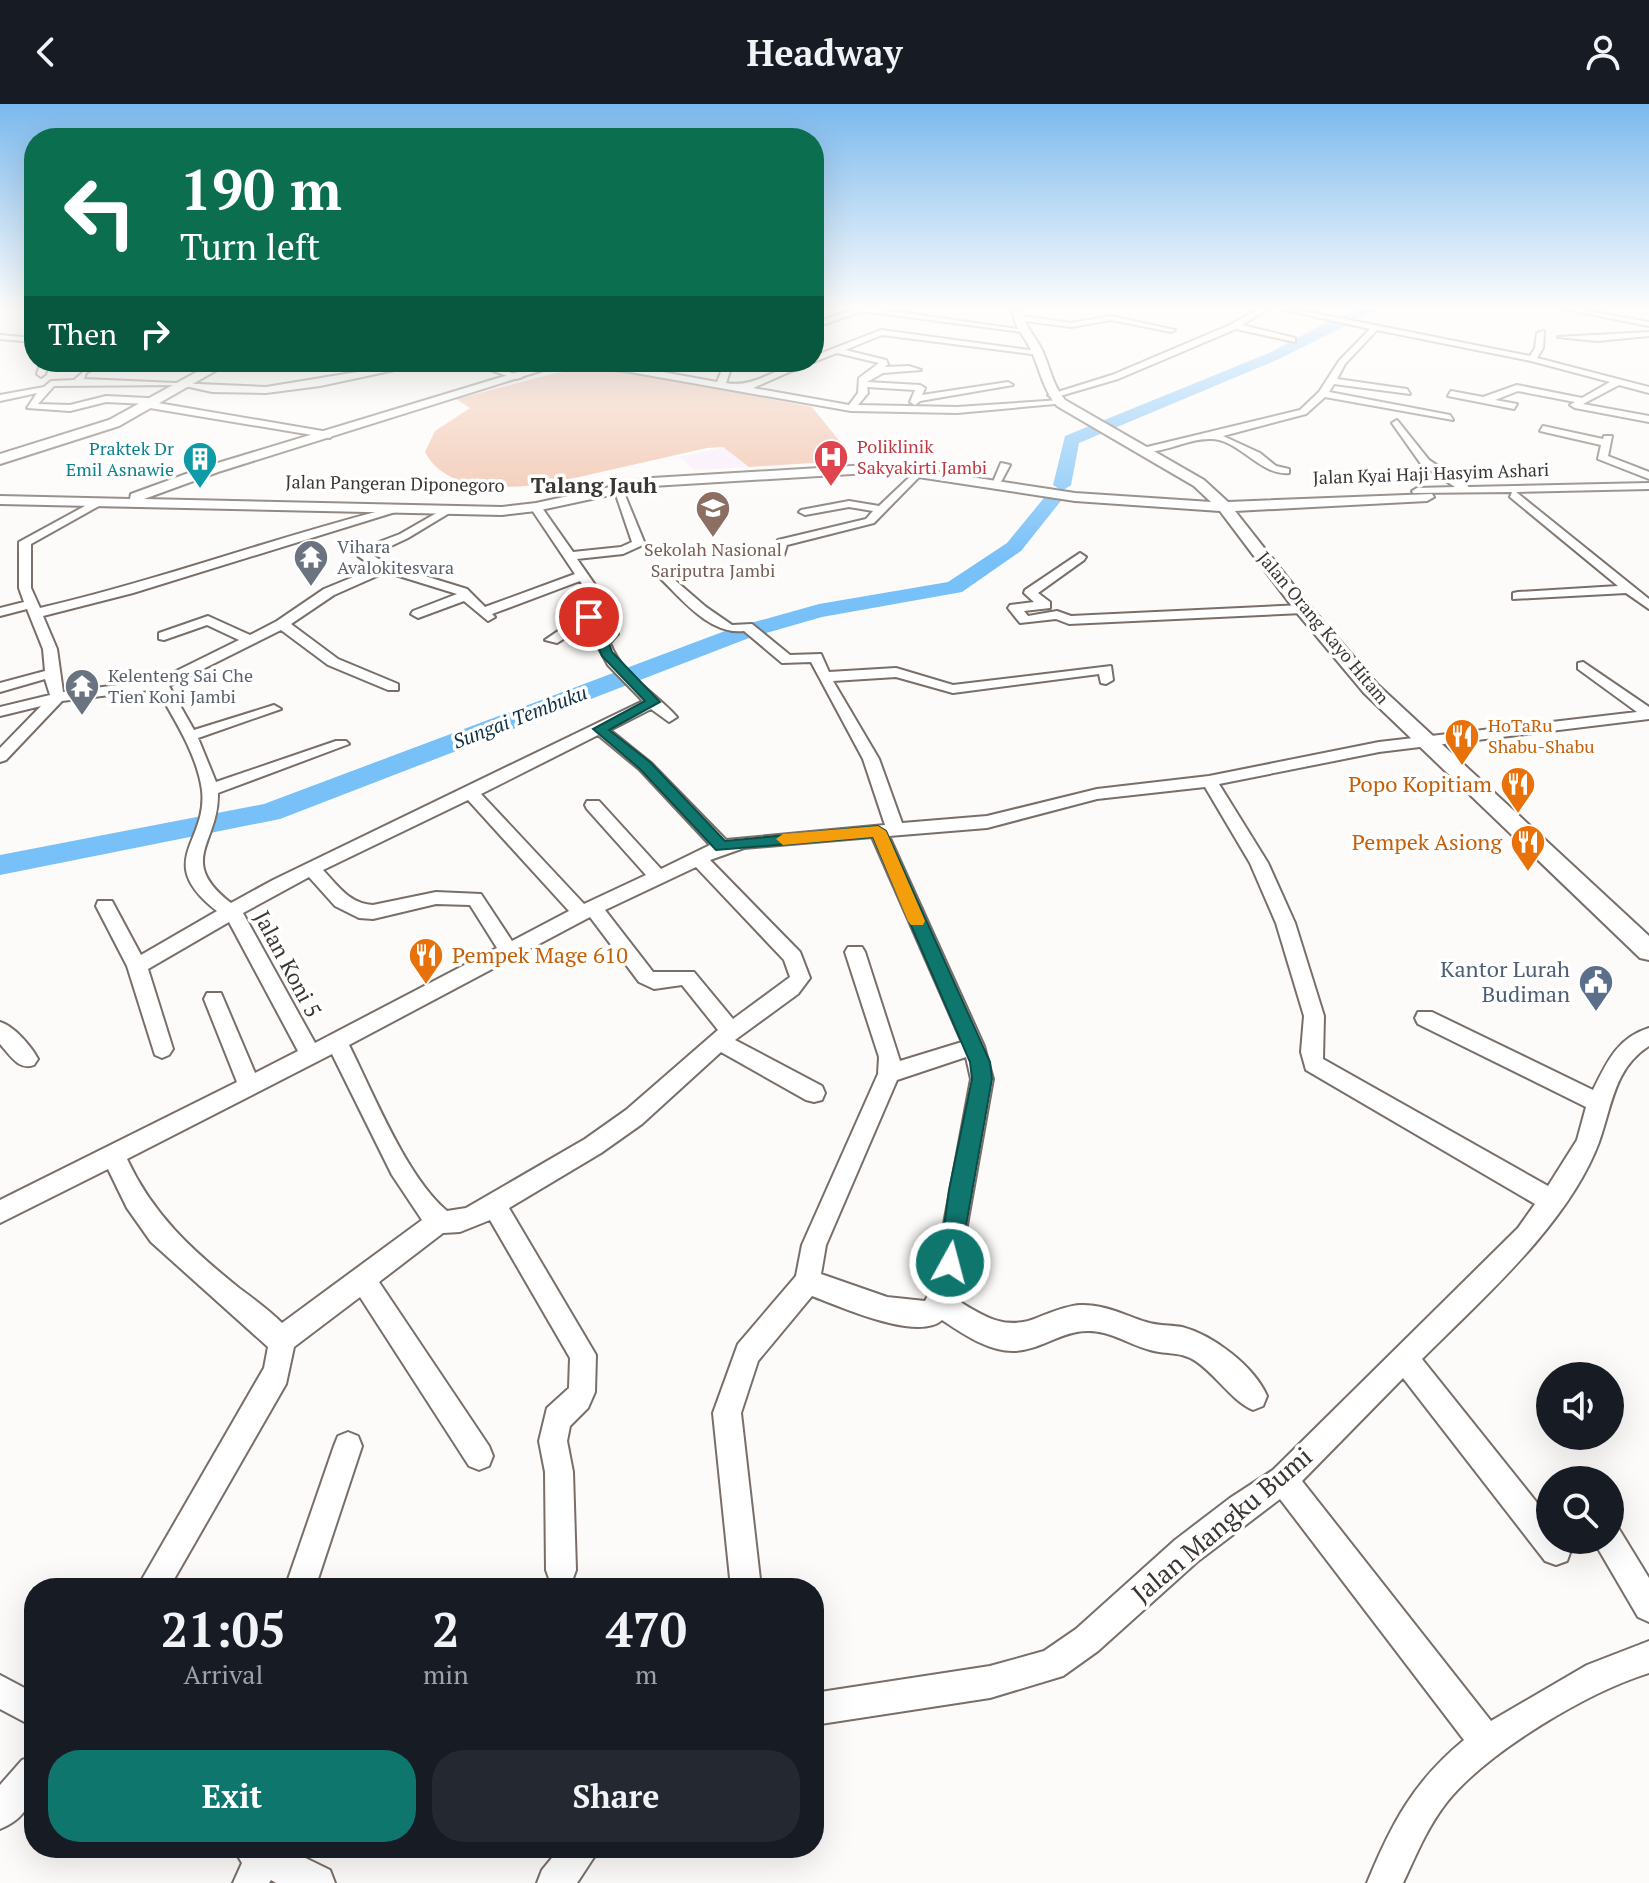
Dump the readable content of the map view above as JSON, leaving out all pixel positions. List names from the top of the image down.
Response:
{
  "streets": {
    "main road": ["Jalan Pangeran Diponegoro", "Jalan Orang Kayo Hitam"],
    "street": ["Jalan Kyai Haji Hasyim Ashari", "Jalan Koni 5", "Jalan Mangku Bumi"]
  },
  "crossings": [
    ["Jalan Pangeran Diponegoro", "Jalan Orang Kayo Hitam"]
  ],
  "districts": ["Talang Jauh"],
  "water": ["Sungai Tembuku"],
  "places": {
    "hospital": ["Poliklinik Sakyakirti Jambi"],
    "building": ["Praktek Dr Emil Asnawie"],
    "school or university": ["Sekolah Nasional Sariputra Jambi"],
    "temple": ["Vihara Avalokitesvara", "Kelenteng Sai Che Tien Koni Jambi"],
    "restaurant": [
      "HoTaRu Shabu-Shabu",
      "Popo Kopitiam",
      "Pempek Asiong",
      "Pempek Mage 610"
    ],
    "public building": ["Kantor Lurah Budiman"]
  },
  "page": {
    "header": "Headway",
    "turn": ["190 m", "Turn left"],
    "then": "Then",
    "eta": [
      "21:05",
      "Arrival",
      "2",
      "min",
      "470",
      "m"
    ],
    "buttons": ["Exit", "Share"]
  }
}
